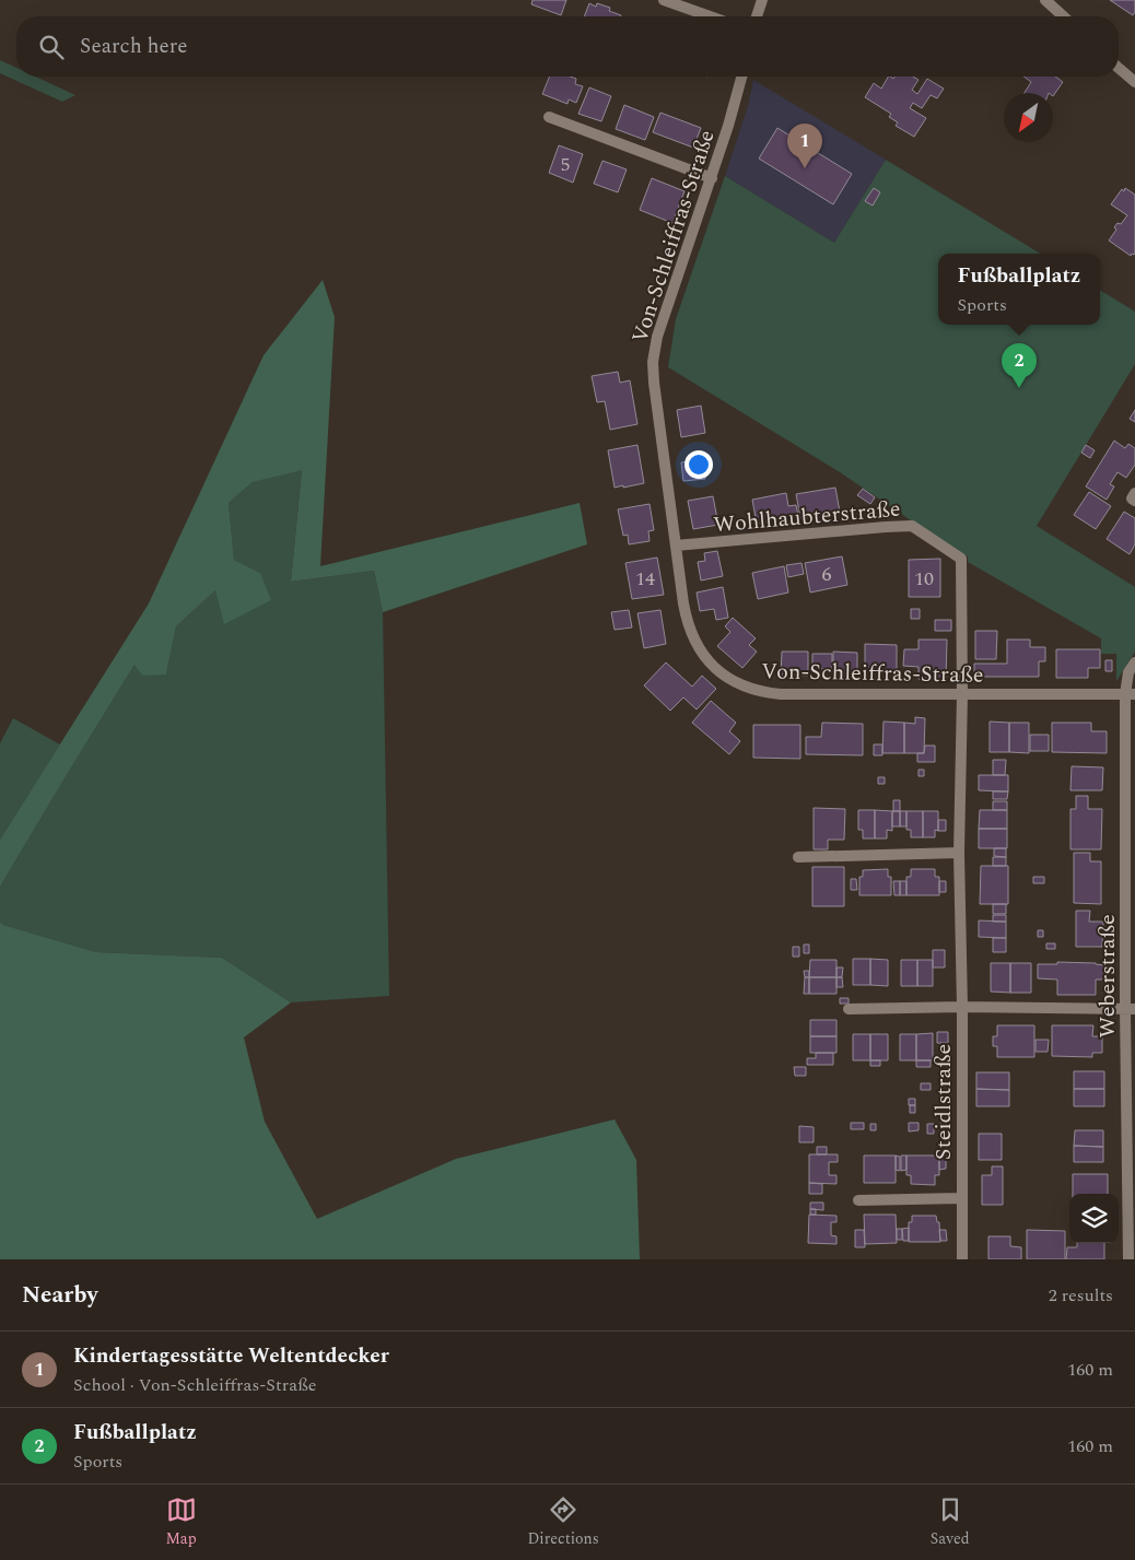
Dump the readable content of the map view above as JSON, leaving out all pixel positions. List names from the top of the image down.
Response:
{
  "streets": {
    "street": [
      "Von-Schleiffras-Straße",
      "Wohlhaubterstraße",
      "Weberstraße",
      "Steidlstraße"
    ]
  },
  "crossings": [
    ["Von-Schleiffras-Straße", "Wohlhaubterstraße"],
    ["Von-Schleiffras-Straße", "Weberstraße"],
    ["Von-Schleiffras-Straße", "Steidlstraße"],
    ["Wohlhaubterstraße", "Steidlstraße"]
  ],
  "house_numbers": [
    "5",
    "6",
    "14",
    "10"
  ],
  "north": "bottom left",
  "page": {
    "search": "Search here",
    "pins": ["1", "2"],
    "popup": ["Fußballplatz", "Sports"],
    "heading": ["Nearby", "2 results"],
    "list": [
      {
        "mark": "1",
        "name": "Kindertagesstätte Weltentdecker",
        "note": "School · Von-Schleiffras-Straße",
        "value": "160 m"
      },
      {
        "mark": "2",
        "name": "Fußballplatz",
        "note": "Sports",
        "value": "160 m"
      }
    ],
    "nav": ["Map", "Directions", "Saved"]
  }
}
